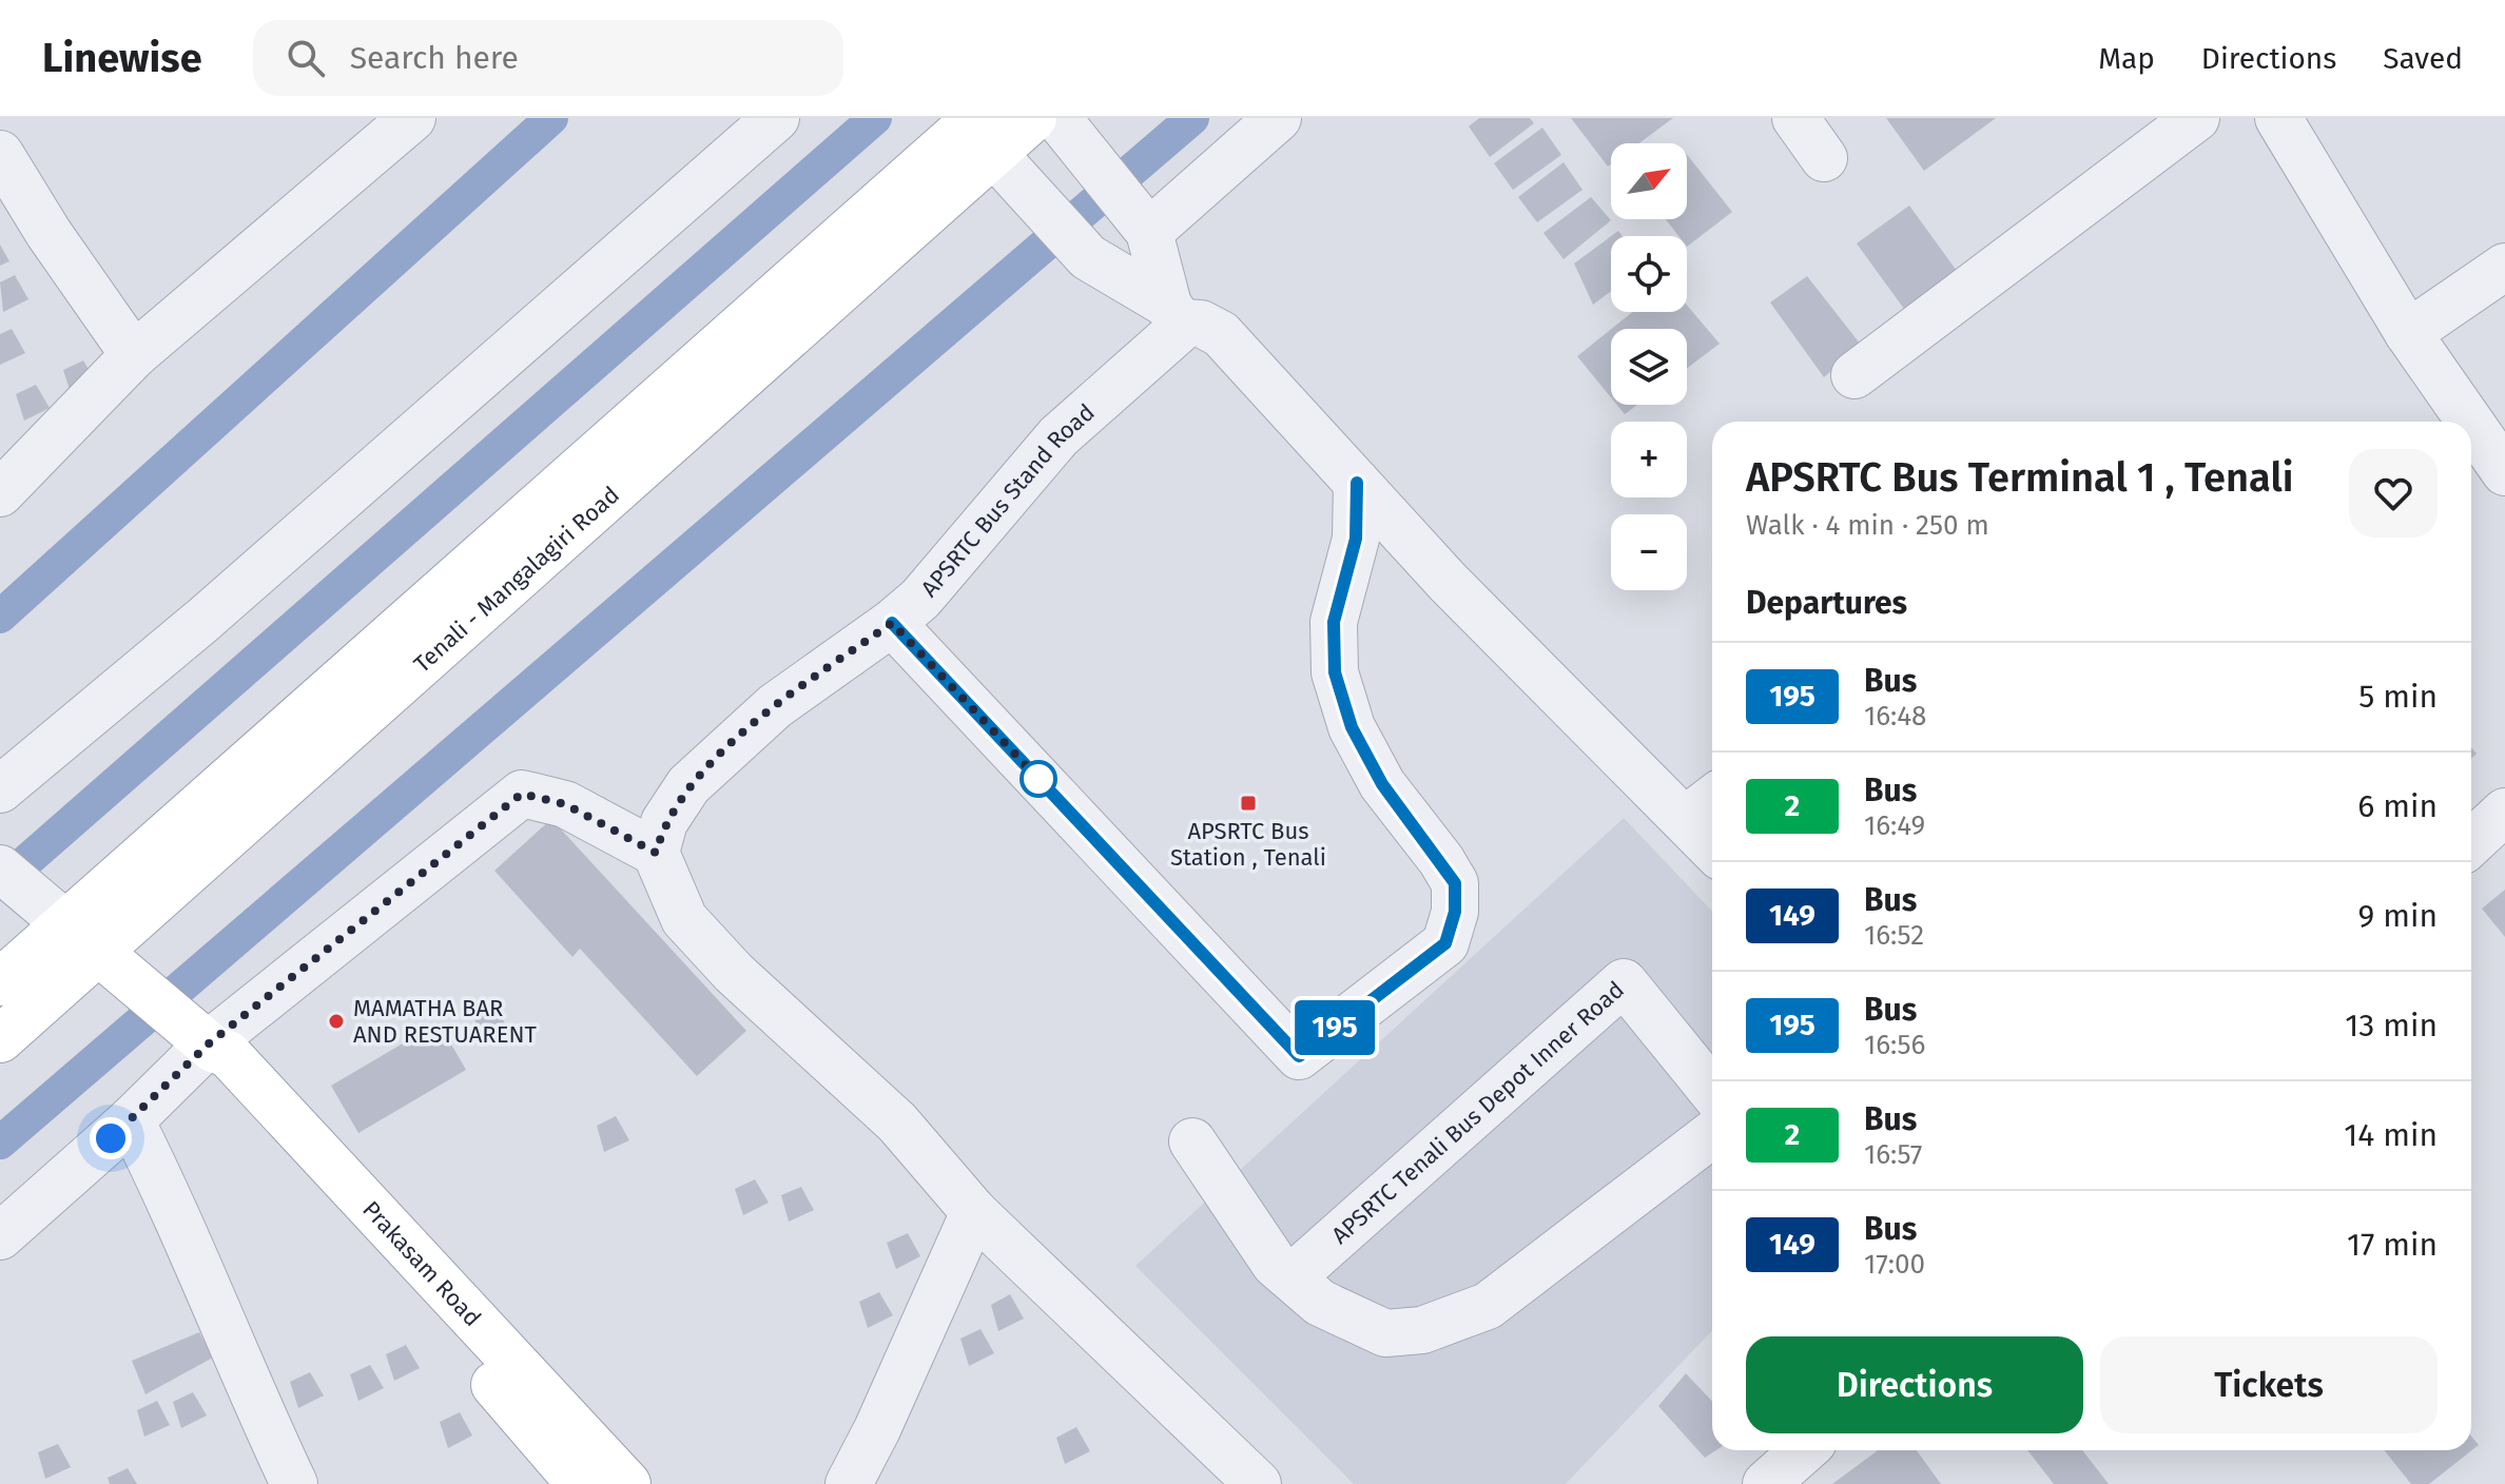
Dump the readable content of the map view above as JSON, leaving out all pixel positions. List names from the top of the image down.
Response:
{
  "streets": {
    "main road": ["Tenali - Mangalagiri Road", "Prakasam Road"],
    "street": ["APSRTC Bus Stand Road", "APSRTC Tenali Bus Depot Inner Road"]
  },
  "crossings": [
    ["Tenali - Mangalagiri Road", "Prakasam Road"]
  ],
  "places": {
    "transit": ["APSRTC Bus Station , Tenali"],
    "other": ["MAMATHA BAR AND RESTUARENT"]
  },
  "lines": ["bus line 195"],
  "north": "top right",
  "page": {
    "header": "Linewise",
    "search": "Search here",
    "nav": ["Map", "Directions", "Saved"],
    "on_map": "195",
    "map_buttons": ["+", "−"],
    "heading": [
      ["APSRTC Bus Terminal 1 , Tenali", "Walk · 4 min · 250 m"],
      "Departures"
    ],
    "list": [
      {
        "mark": "195",
        "name": "Bus",
        "note": "16:48",
        "value": "5 min"
      },
      {
        "mark": "2",
        "name": "Bus",
        "note": "16:49",
        "value": "6 min"
      },
      {
        "mark": "149",
        "name": "Bus",
        "note": "16:52",
        "value": "9 min"
      },
      {
        "mark": "195",
        "name": "Bus",
        "note": "16:56",
        "value": "13 min"
      },
      {
        "mark": "2",
        "name": "Bus",
        "note": "16:57",
        "value": "14 min"
      },
      {
        "mark": "149",
        "name": "Bus",
        "note": "17:00",
        "value": "17 min"
      }
    ],
    "buttons": ["Directions", "Tickets"]
  }
}
